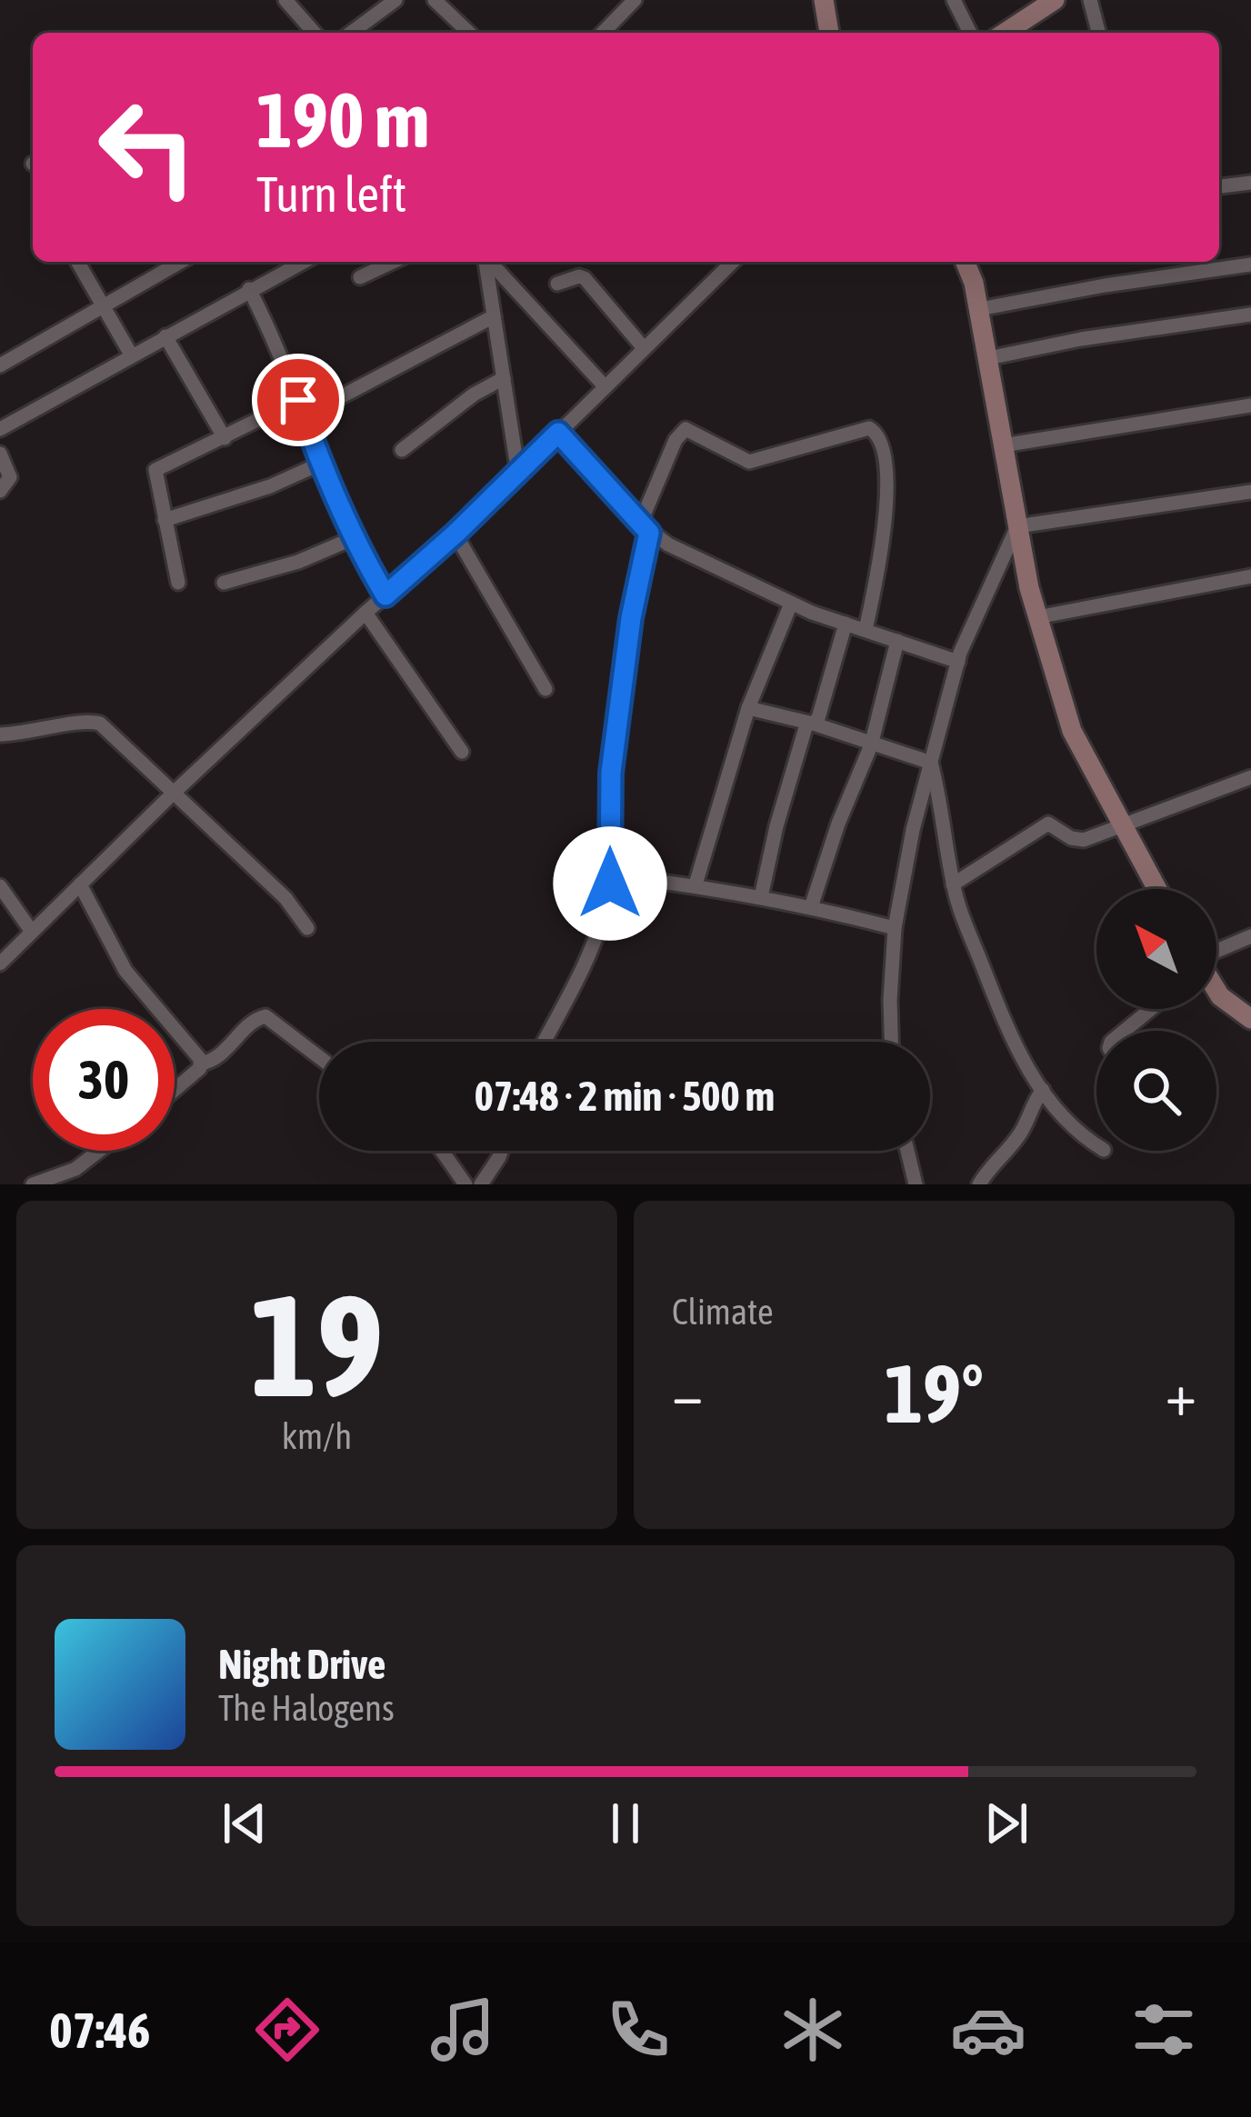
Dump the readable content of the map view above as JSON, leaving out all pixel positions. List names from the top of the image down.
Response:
{
  "north": "top left",
  "page": {
    "turn": ["190 m", "Turn left"],
    "limit": "30",
    "trip": "07:48 · 2 min · 500 m",
    "tile": [
      ["19", "km/h"],
      "Climate"
    ],
    "heat": ["−", "19°", "+"],
    "song": ["Night Drive", "The Halogens"],
    "tabs": "07:46"
  }
}
